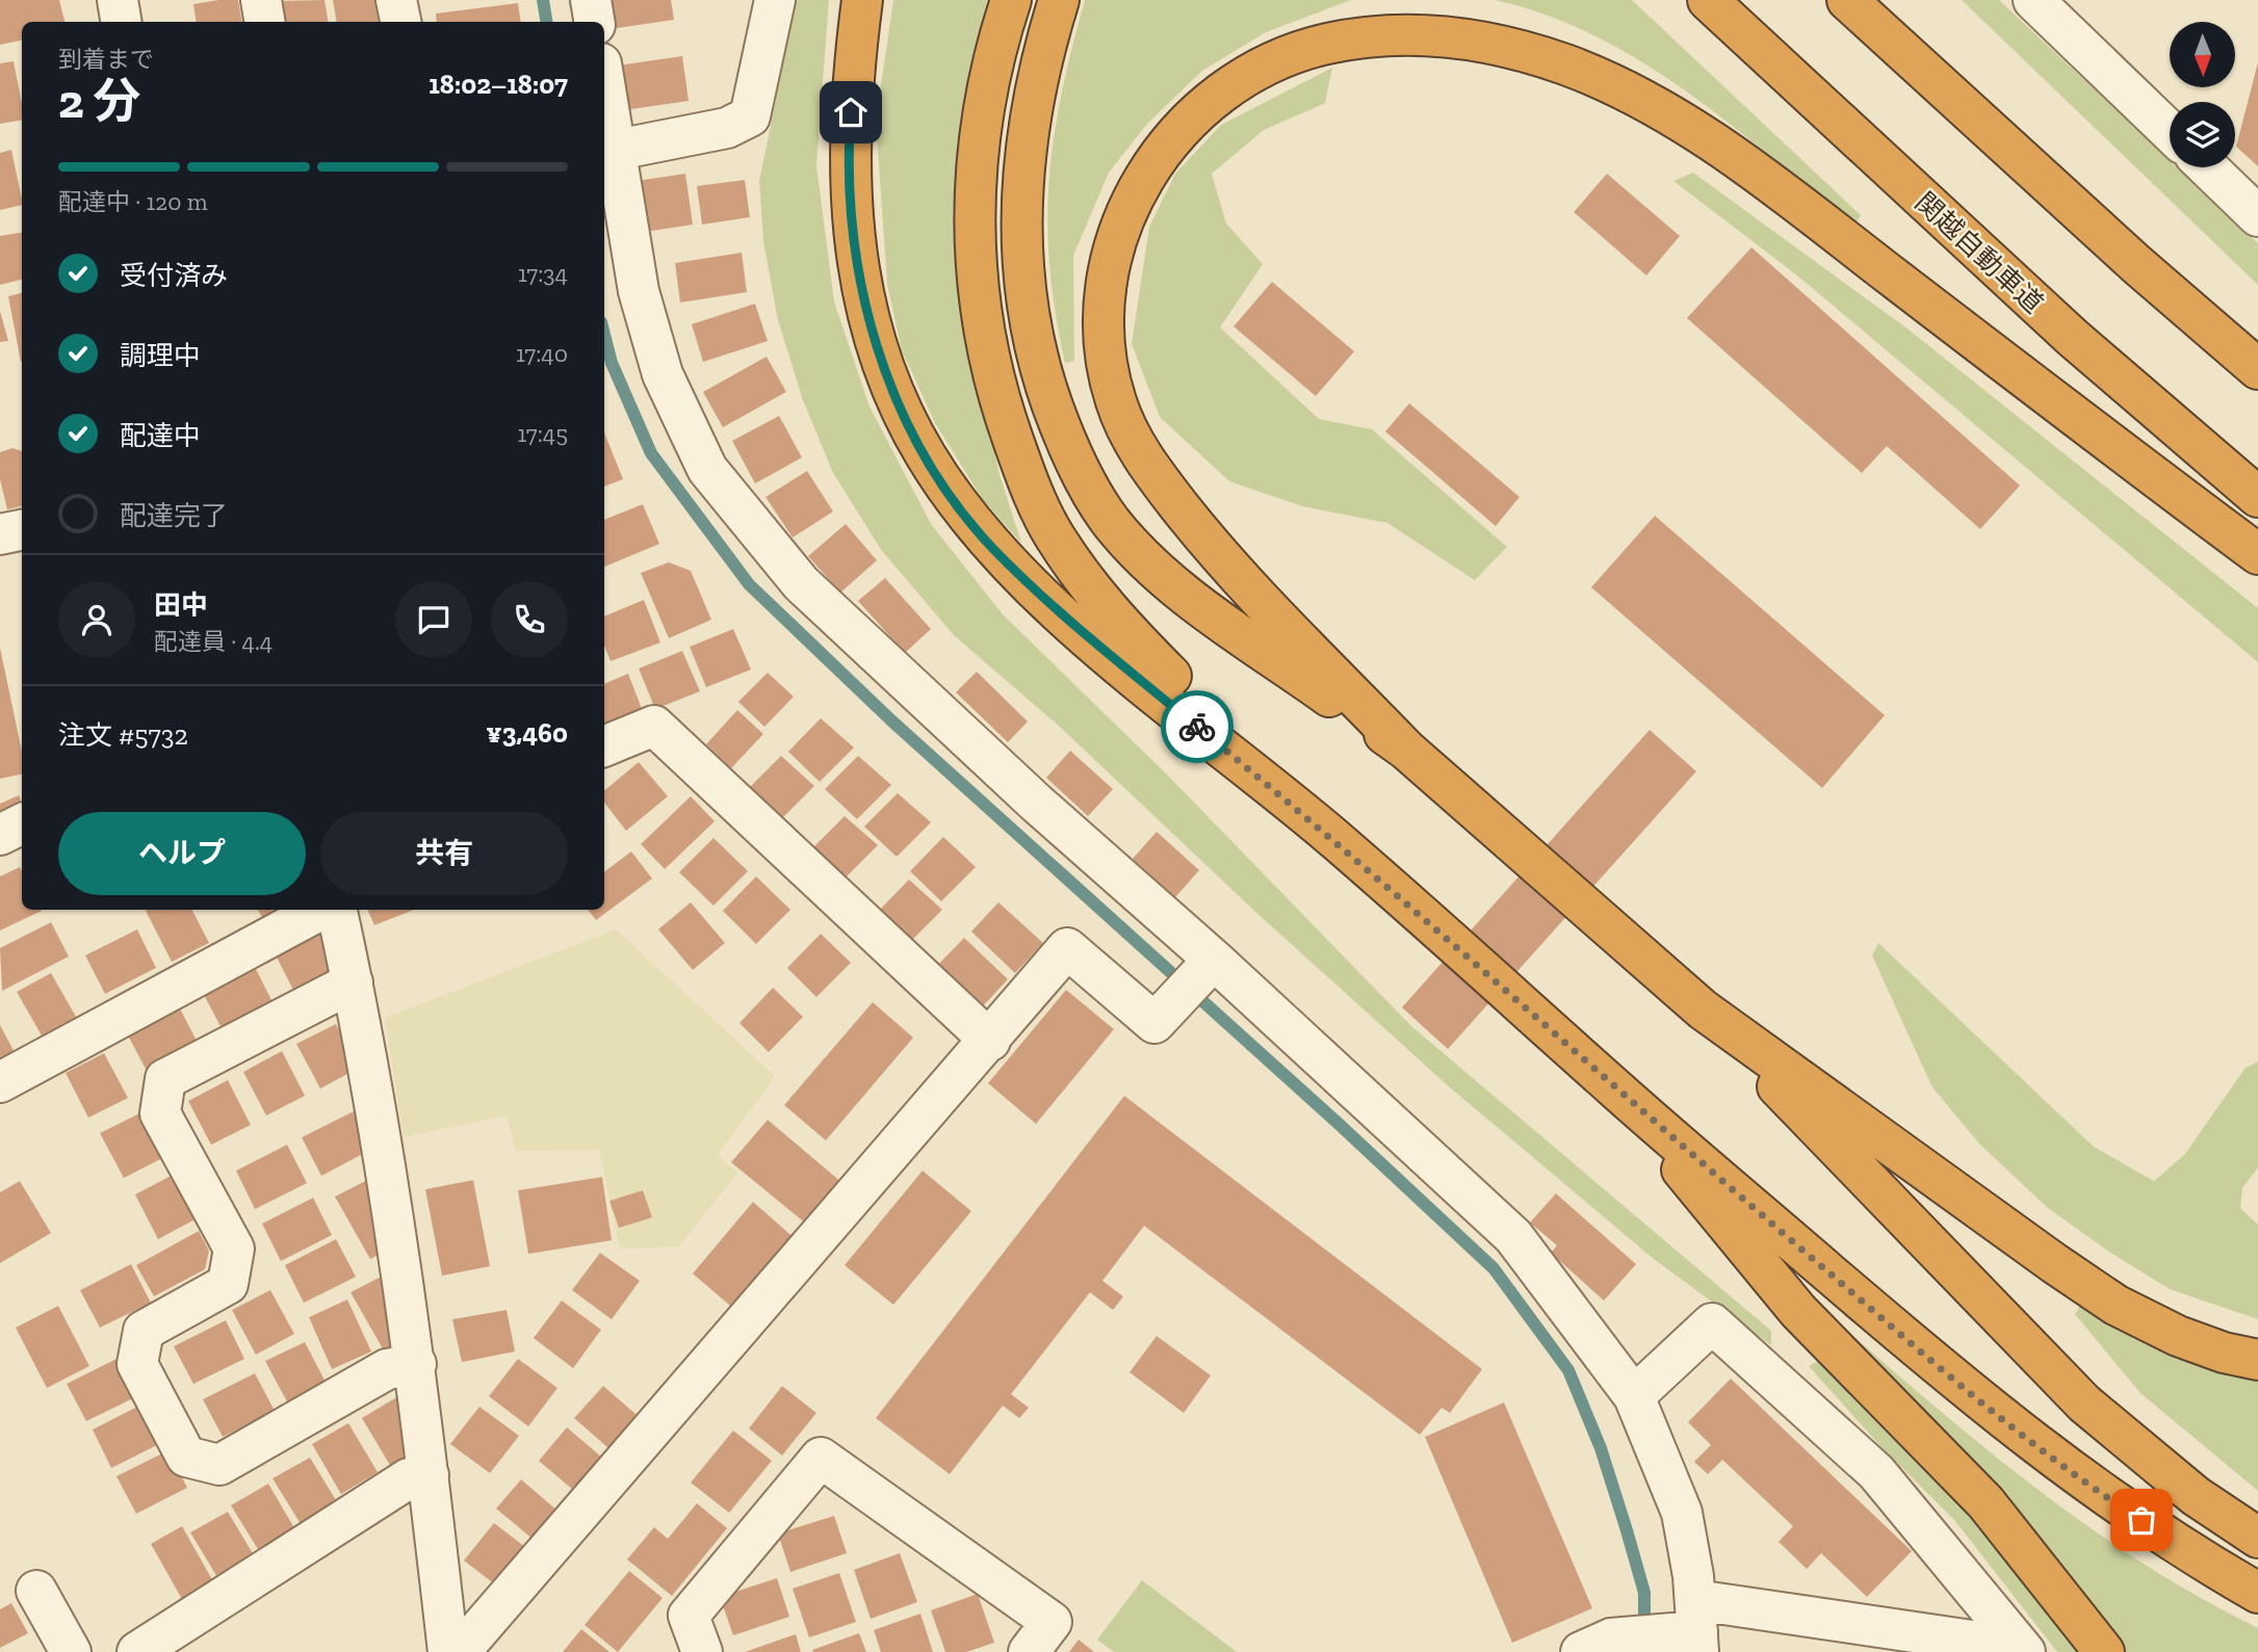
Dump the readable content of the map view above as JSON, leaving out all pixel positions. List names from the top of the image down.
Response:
{
  "streets": {
    "highway": ["関越自動車道"]
  },
  "north": "bottom",
  "page": {
    "heading": ["2 分", "到着まで", "18:02–18:07"],
    "panel": [
      "田中",
      "配達員 · 4.4",
      "注文 #5732",
      "¥3,460"
    ],
    "bar": "配達中 · 120 m",
    "list": [
      ["受付済み", "17:34"],
      ["調理中", "17:40"],
      ["配達中", "17:45"],
      "配達完了"
    ],
    "buttons": ["ヘルプ", "共有"]
  }
}
